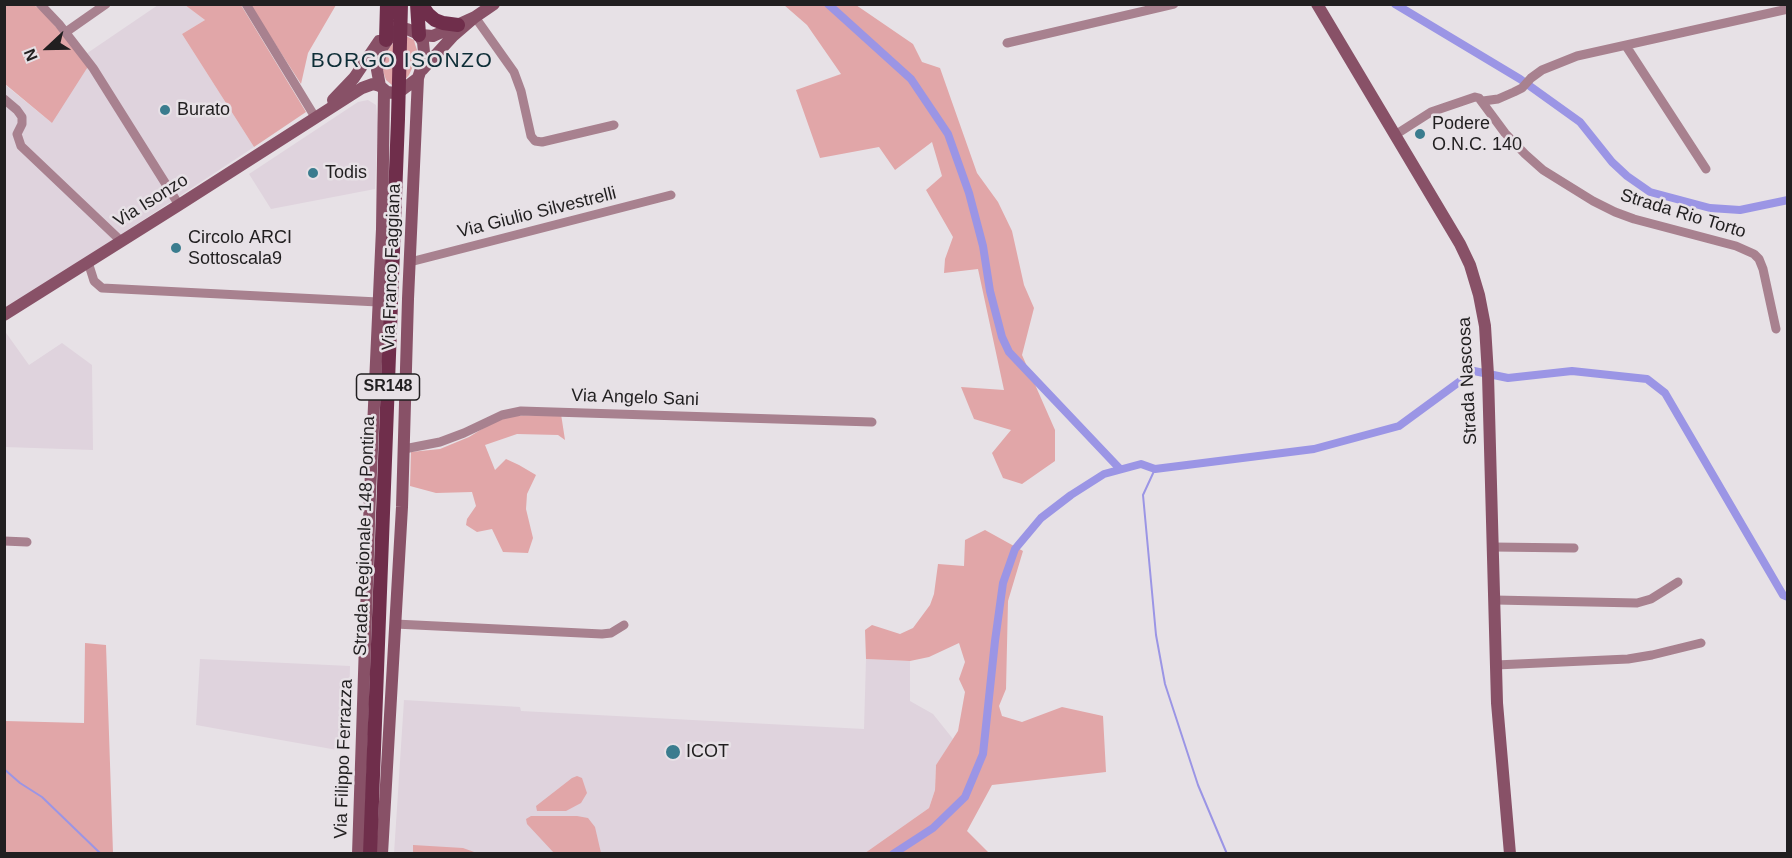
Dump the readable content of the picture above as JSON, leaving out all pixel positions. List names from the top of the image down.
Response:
{
  "streets": {
    "main road": ["SR148", "Strada Regionale 148 Pontina"],
    "street": [
      "Via Isonzo",
      "Via Giulio Silvestrelli",
      "Strada Rio Torto",
      "Via Franco Faggiana",
      "Strada Nascosa",
      "Via Angelo Sani",
      "Via Filippo Ferrazza"
    ]
  },
  "crossings": [
    ["Via Giulio Silvestrelli", "Via Franco Faggiana"],
    ["Via Franco Faggiana", "Via Angelo Sani"],
    ["Via Franco Faggiana", "Via Filippo Ferrazza"]
  ],
  "districts": ["BORGO ISONZO"],
  "places": [
    "Burato",
    "Podere O.N.C. 140",
    "Todis",
    "Circolo ARCI Sottoscala9",
    "ICOT"
  ],
  "north": "left"
}
